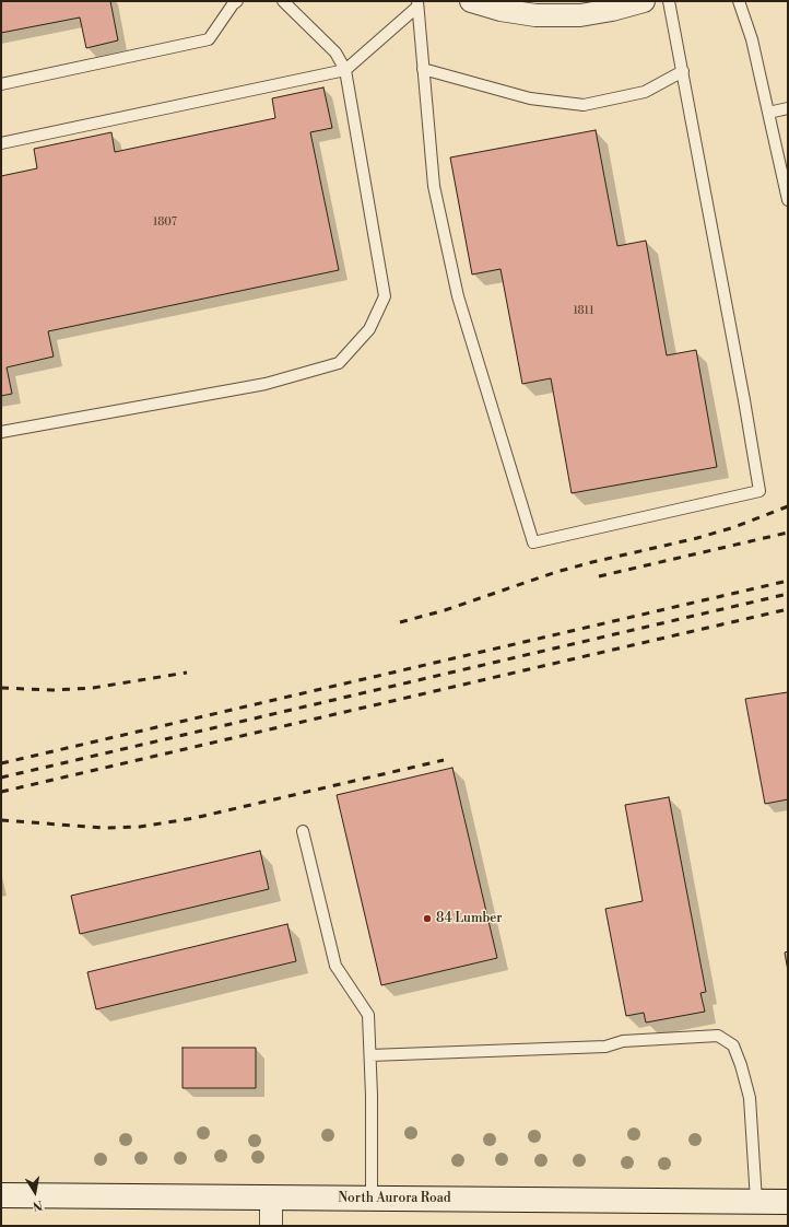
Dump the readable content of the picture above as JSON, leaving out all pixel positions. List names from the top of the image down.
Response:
{
  "streets": {
    "main road": ["North Aurora Road"]
  },
  "places": ["84 Lumber"],
  "house_numbers": ["1807", "1811"],
  "north": "bottom"
}
